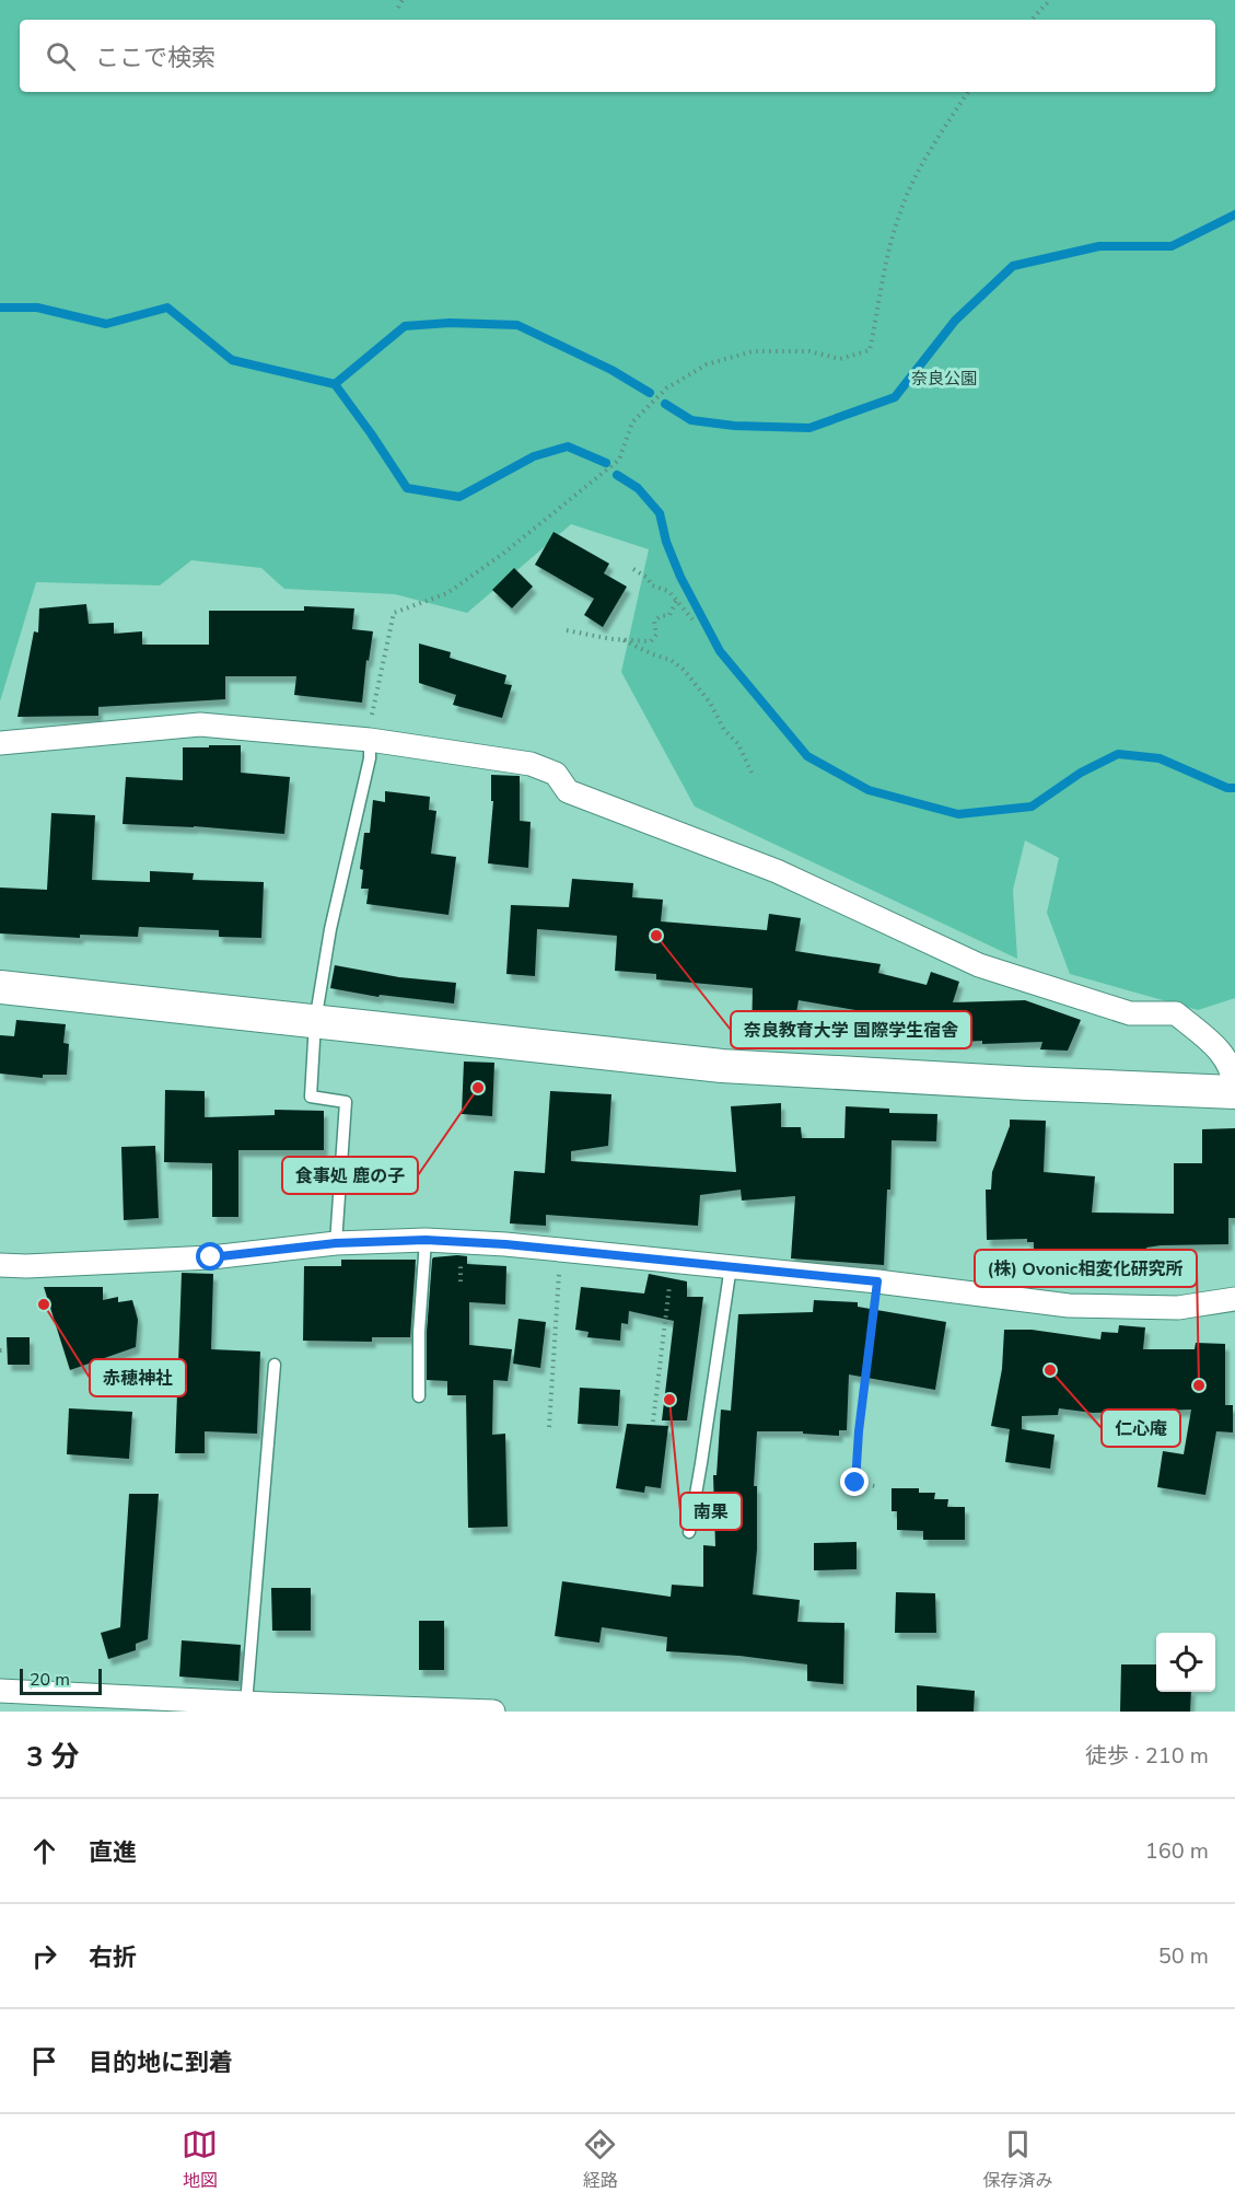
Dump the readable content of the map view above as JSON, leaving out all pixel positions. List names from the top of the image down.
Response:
{
  "parks": ["奈良公園"],
  "places": [
    "奈良教育大学 国際学生宿舎",
    "食事処 鹿の子",
    "赤穂神社",
    "仁心庵",
    "(株) Ovonic相変化研究所",
    "南果"
  ],
  "scale_bar": "20 m",
  "page": {
    "search": "ここで検索",
    "scale": "20 m",
    "heading": ["3 分", "徒歩 · 210 m"],
    "list": [
      ["直進", "160 m"],
      ["右折", "50 m"],
      "目的地に到着"
    ],
    "nav": ["地図", "経路", "保存済み"]
  }
}
